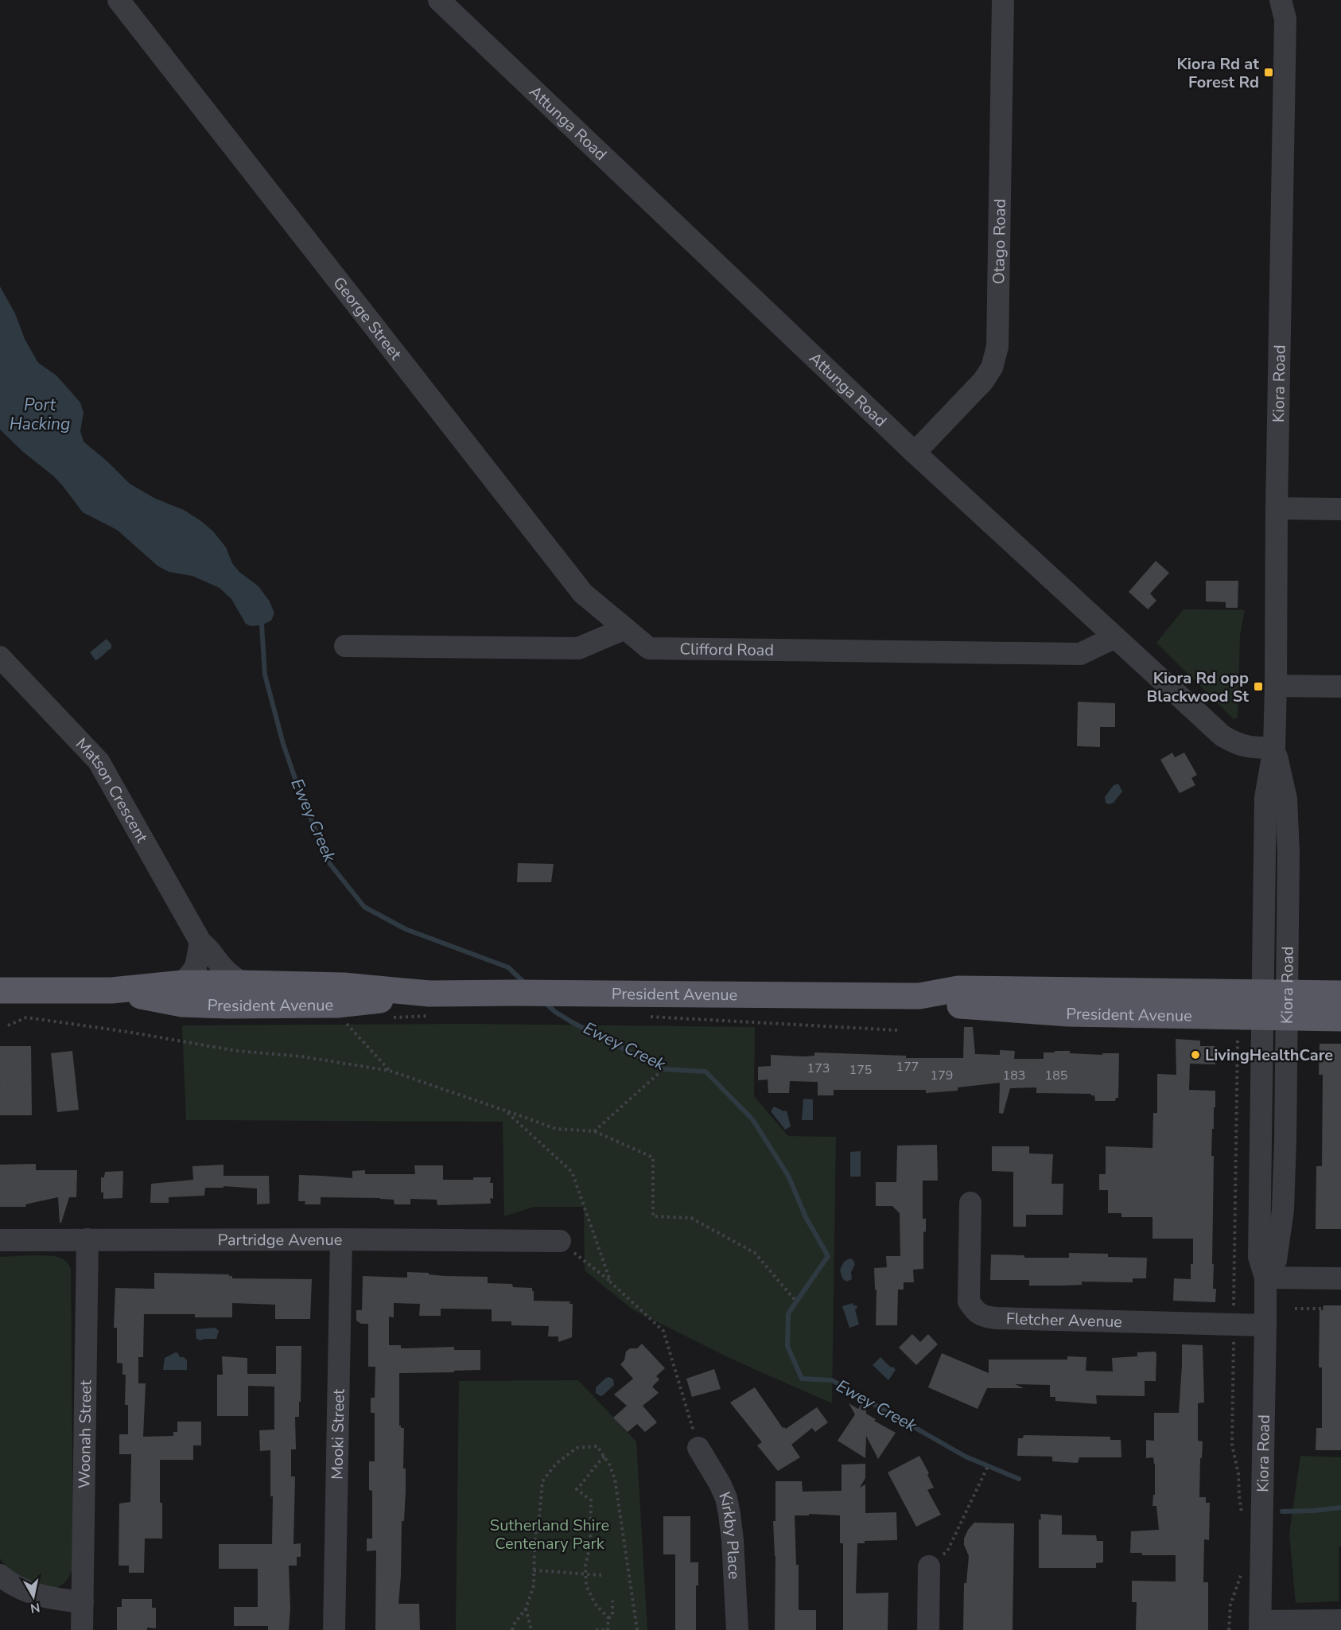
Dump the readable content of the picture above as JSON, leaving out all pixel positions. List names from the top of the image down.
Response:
{
  "streets": {
    "main road": ["President Avenue"],
    "street": [
      "Attunga Road",
      "Otago Road",
      "George Street",
      "Kiora Road",
      "Clifford Road",
      "Matson Crescent",
      "Partridge Avenue",
      "Fletcher Avenue",
      "Woonah Street",
      "Mooki Street",
      "Kirkby Place"
    ]
  },
  "crossings": [
    ["Attunga Road", "Otago Road"],
    ["Attunga Road", "Kiora Road"],
    ["Attunga Road", "Clifford Road"],
    ["George Street", "Clifford Road"],
    ["Kiora Road", "President Avenue"],
    ["Kiora Road", "Fletcher Avenue"],
    ["Matson Crescent", "President Avenue"],
    ["Partridge Avenue", "Woonah Street"],
    ["Partridge Avenue", "Mooki Street"]
  ],
  "water": ["Port Hacking", "Ewey Creek"],
  "parks": ["Sutherland Shire Centenary Park"],
  "places": {
    "transit": ["Kiora Rd at Forest Rd", "Kiora Rd opp Blackwood St"],
    "other": ["LivingHealthCare"]
  },
  "house_numbers": [
    "177",
    "173",
    "175",
    "179",
    "183",
    "185"
  ],
  "north": "bottom"
}
